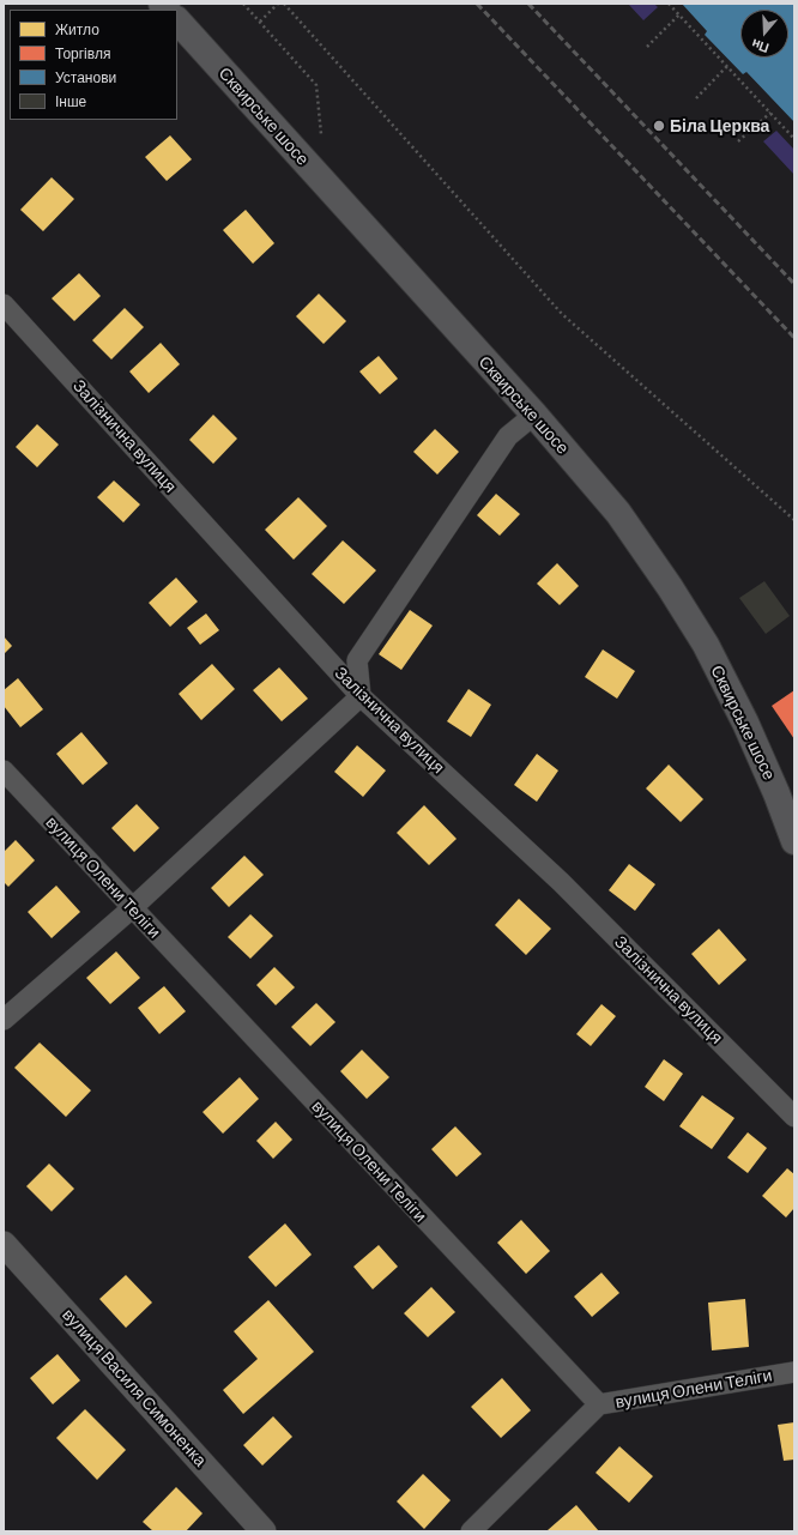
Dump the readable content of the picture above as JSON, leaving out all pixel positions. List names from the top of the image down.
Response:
{
  "streets": {
    "main road": ["Сквирське шосе"],
    "street": ["Залізнична вулиця", "вулиця Олени Теліги", "вулиця Василя Симоненка"]
  },
  "places": ["Біла Церква"],
  "legend": [
    "Житло",
    "Торгівля",
    "Установи",
    "Інше"
  ],
  "north": "bottom"
}
